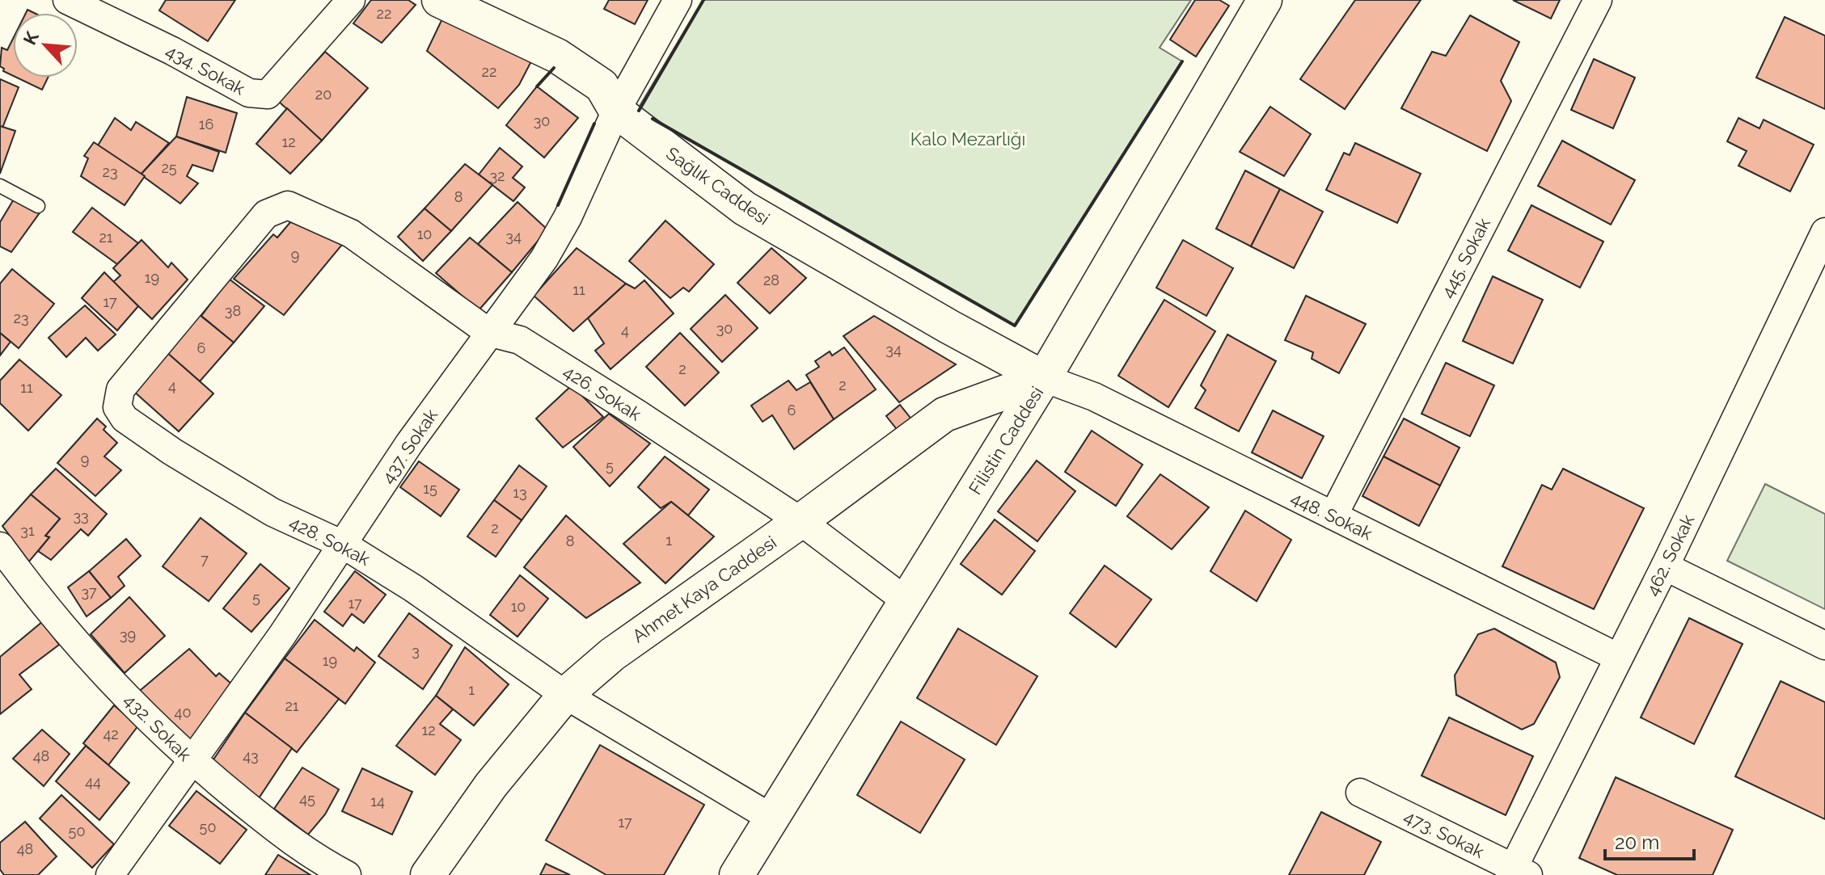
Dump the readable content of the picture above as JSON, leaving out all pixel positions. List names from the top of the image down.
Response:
{
  "streets": {
    "street": [
      "434. Sokak",
      "Sağlık Caddesi",
      "445. Sokak",
      "426. Sokak",
      "Filistin Caddesi",
      "437. Sokak",
      "448. Sokak",
      "428. Sokak",
      "462. Sokak",
      "Ahmet Kaya Caddesi",
      "432. Sokak",
      "473. Sokak"
    ]
  },
  "crossings": [
    ["Sağlık Caddesi", "Filistin Caddesi"],
    ["Sağlık Caddesi", "437. Sokak"],
    ["Sağlık Caddesi", "448. Sokak"],
    ["Sağlık Caddesi", "Ahmet Kaya Caddesi"],
    ["445. Sokak", "448. Sokak"],
    ["426. Sokak", "Filistin Caddesi"],
    ["426. Sokak", "437. Sokak"],
    ["426. Sokak", "428. Sokak"],
    ["426. Sokak", "Ahmet Kaya Caddesi"],
    ["Filistin Caddesi", "448. Sokak"],
    ["Filistin Caddesi", "428. Sokak"],
    ["Filistin Caddesi", "Ahmet Kaya Caddesi"],
    ["437. Sokak", "428. Sokak"],
    ["437. Sokak", "432. Sokak"],
    ["448. Sokak", "462. Sokak"],
    ["448. Sokak", "Ahmet Kaya Caddesi"],
    ["428. Sokak", "Ahmet Kaya Caddesi"],
    ["462. Sokak", "473. Sokak"]
  ],
  "parks": ["Kalo Mezarlığı"],
  "house_numbers": [
    "22",
    "22",
    "20",
    "30",
    "16",
    "12",
    "25",
    "23",
    "32",
    "8",
    "10",
    "34",
    "21",
    "9",
    "19",
    "28",
    "11",
    "17",
    "38",
    "23",
    "30",
    "4",
    "6",
    "34",
    "2",
    "2",
    "4",
    "11",
    "6",
    "9",
    "5",
    "15",
    "13",
    "33",
    "2",
    "31",
    "1",
    "8",
    "7",
    "37",
    "5",
    "17",
    "10",
    "39",
    "3",
    "19",
    "1",
    "21",
    "40",
    "12",
    "42",
    "48",
    "43",
    "44",
    "45",
    "14",
    "17",
    "50",
    "50",
    "48"
  ],
  "scale_bar": "20 m",
  "north": "top left"
}
